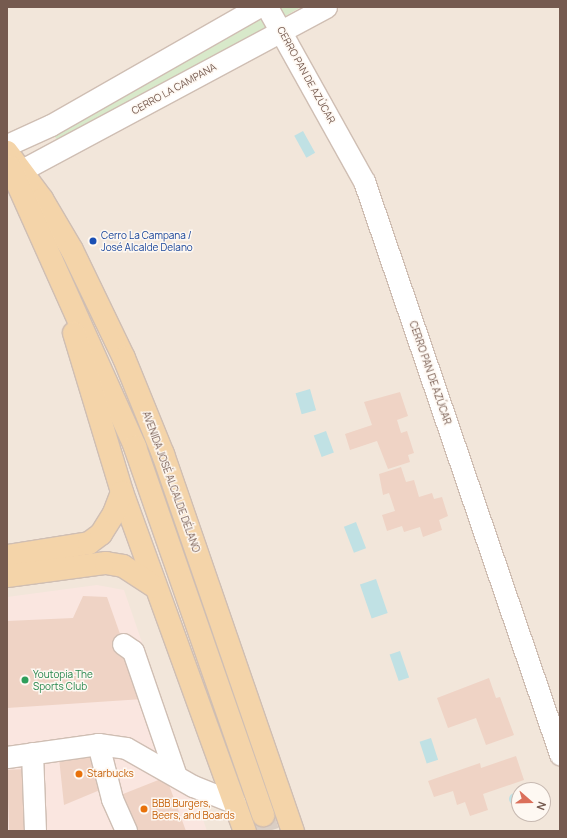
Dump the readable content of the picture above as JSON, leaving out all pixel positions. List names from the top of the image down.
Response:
{
  "streets": {
    "main road": ["AVENIDA JOSÉ ALCALDE DÉLANO"],
    "street": ["CERRO PAN DE AZÚCAR", "CERRO LA CAMPANA"]
  },
  "crossings": [
    ["CERRO PAN DE AZÚCAR", "CERRO LA CAMPANA"],
    ["CERRO LA CAMPANA", "AVENIDA JOSÉ ALCALDE DÉLANO"]
  ],
  "places": [
    "Cerro La Campana / José Alcalde Delano",
    "Youtopia The Sports Club",
    "Starbucks",
    "BBB Burgers, Beers, and Boards"
  ],
  "north": "right"
}
